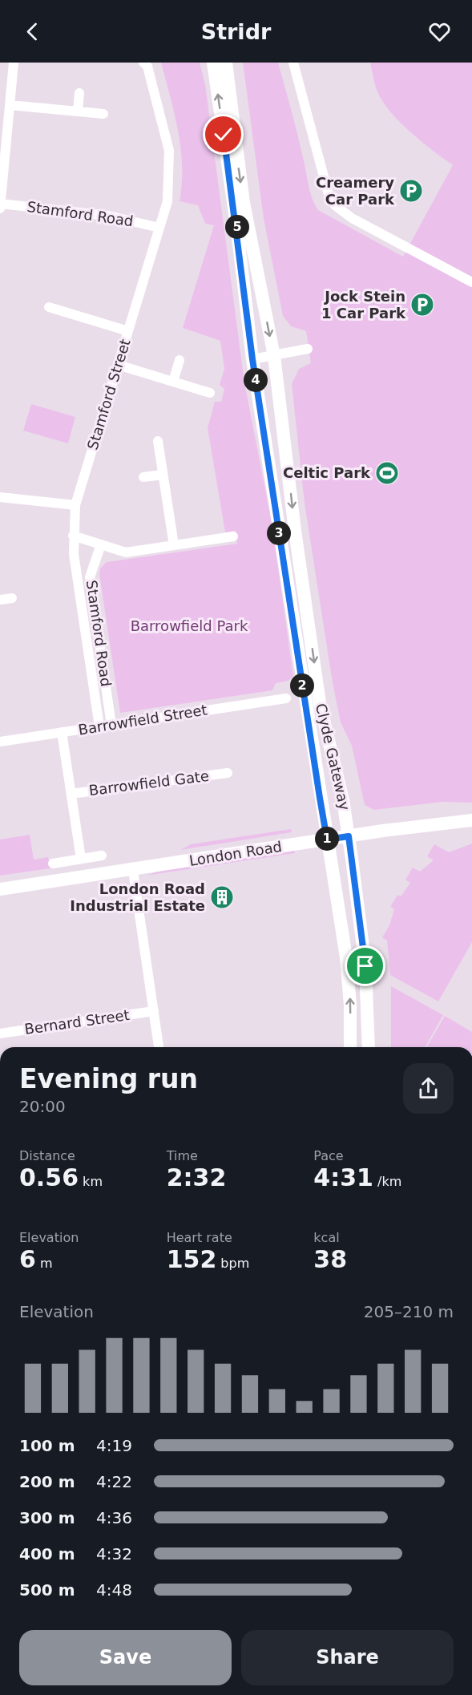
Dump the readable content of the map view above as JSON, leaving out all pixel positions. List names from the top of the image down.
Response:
{
  "streets": {
    "main road": ["Clyde Gateway", "London Road"],
    "street": [
      "Stamford Road",
      "Stamford Street",
      "Barrowfield Street",
      "Barrowfield Gate",
      "Bernard Street"
    ]
  },
  "crossings": [
    ["Stamford Road", "Stamford Street"],
    ["Stamford Road", "Barrowfield Street"],
    ["Stamford Street", "Barrowfield Street"],
    ["Clyde Gateway", "London Road"]
  ],
  "parks": ["Barrowfield Park"],
  "places": {
    "parking": ["Creamery Car Park", "Jock Stein 1 Car Park"],
    "sports": ["Celtic Park"],
    "building": ["London Road Industrial Estate"]
  },
  "page": {
    "header": "Stridr",
    "pins": [
      "5",
      "4",
      "3",
      "2",
      "1"
    ],
    "heading": ["Evening run", "20:00"],
    "stats": [
      ["Distance", "0.56 km"],
      ["Time", "2:32"],
      ["Pace", "4:31 /km"],
      ["Elevation", "6 m"],
      ["Heart rate", "152 bpm"],
      ["kcal", "38"]
    ],
    "chart": ["Elevation", "205–210 m"],
    "list": [
      {
        "name": "100 m",
        "note": "4:19"
      },
      {
        "name": "200 m",
        "note": "4:22"
      },
      {
        "name": "300 m",
        "note": "4:36"
      },
      {
        "name": "400 m",
        "note": "4:32"
      },
      {
        "name": "500 m",
        "note": "4:48"
      }
    ],
    "buttons": ["Save", "Share"]
  }
}
